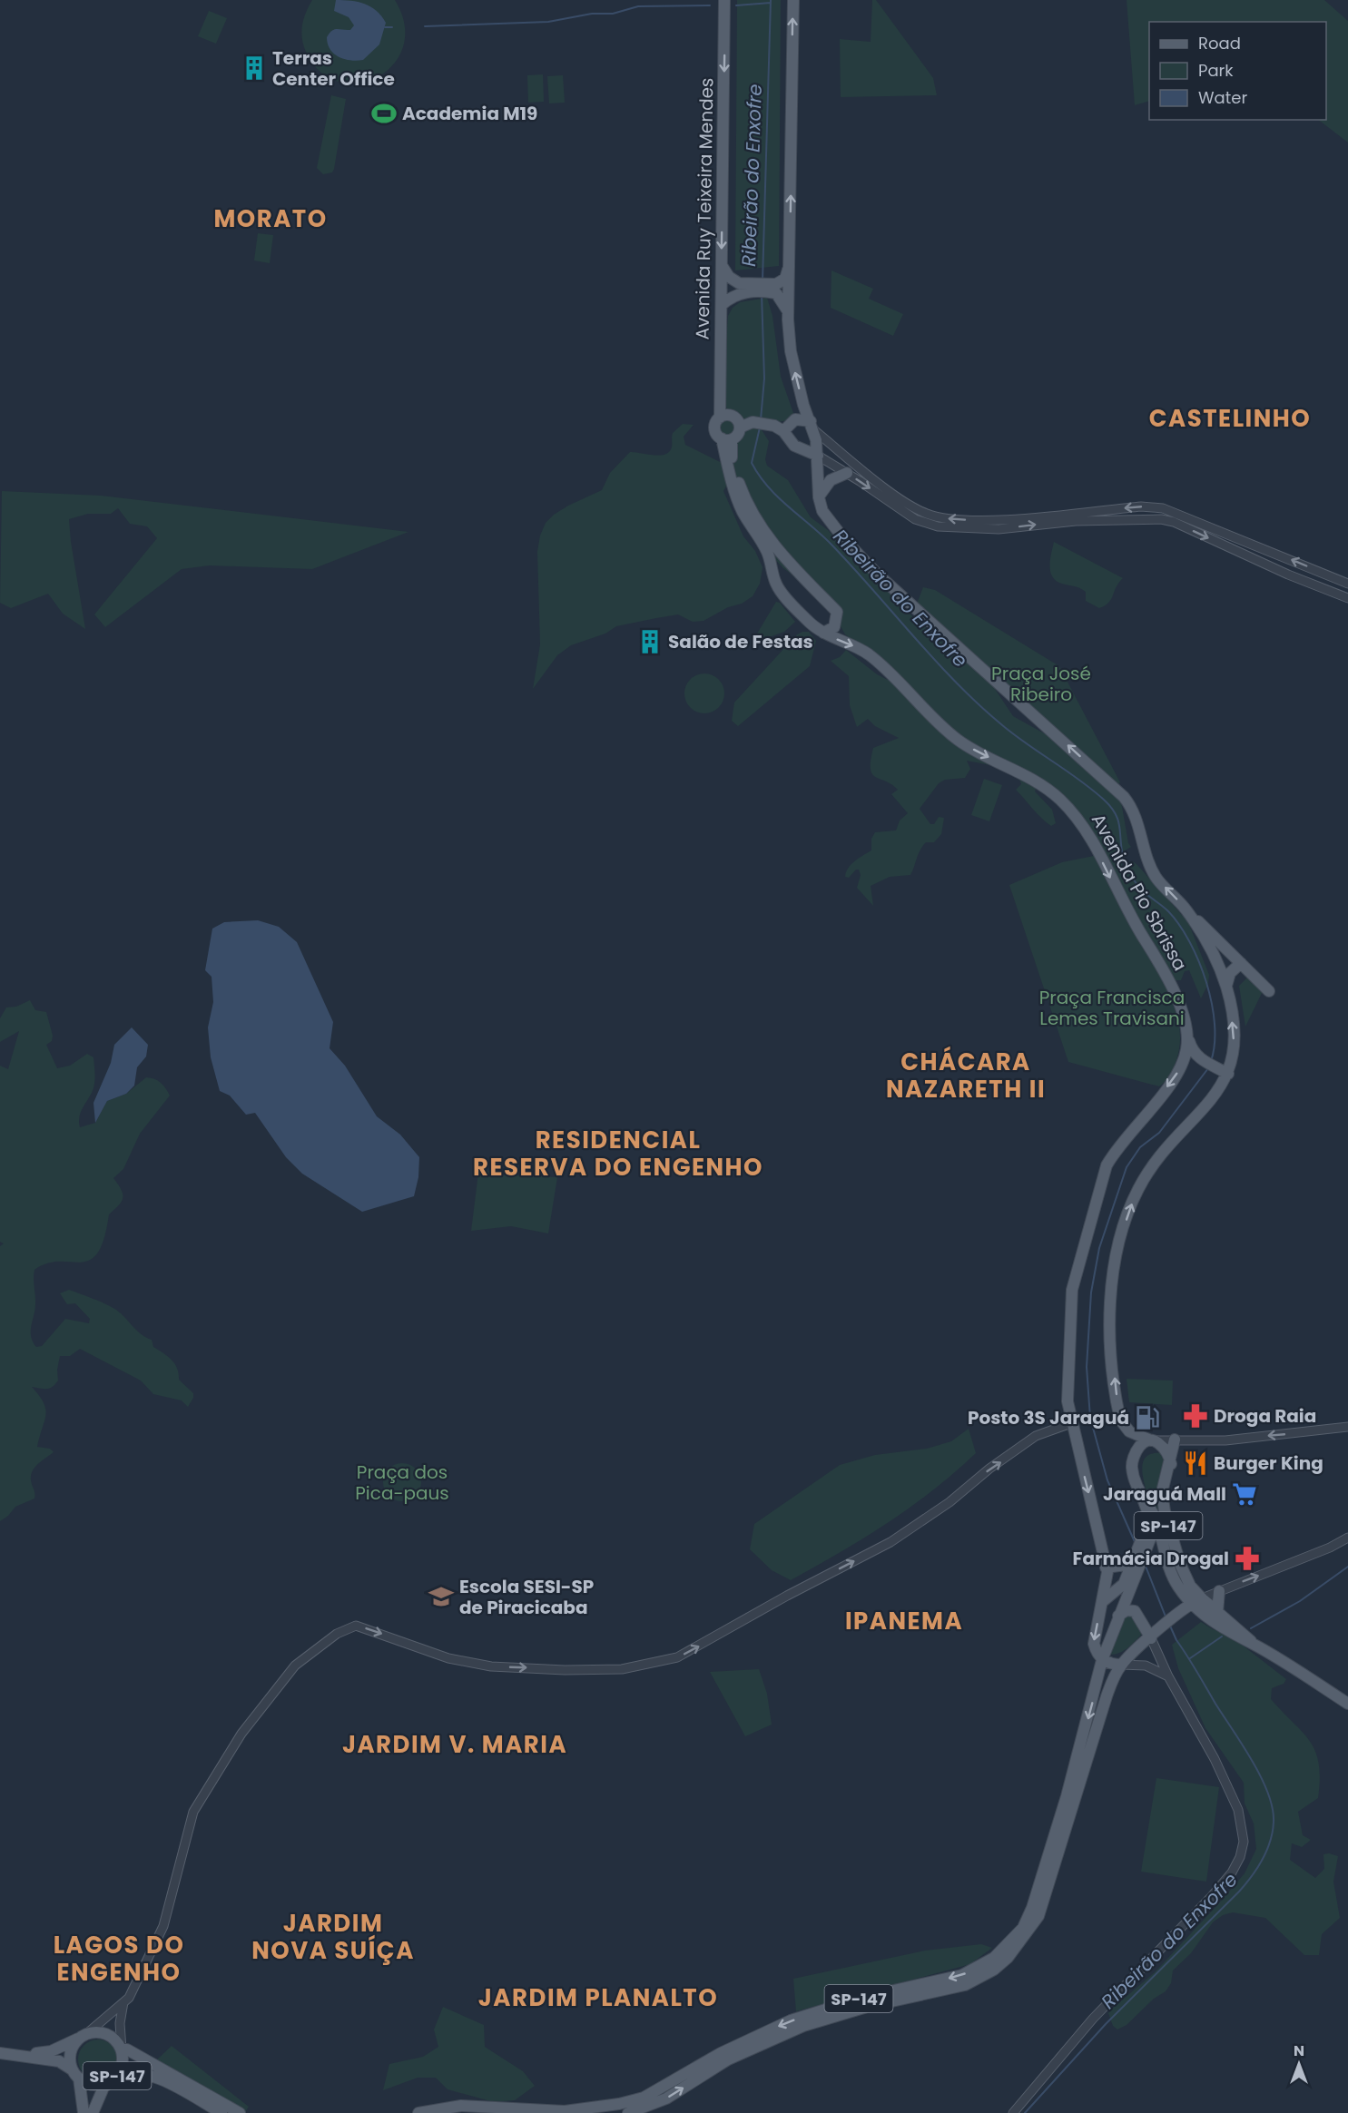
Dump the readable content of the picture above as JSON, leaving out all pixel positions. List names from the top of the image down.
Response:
{
  "streets": {
    "main road": ["Avenida Ruy Teixeira Mendes", "Avenida Pio Sbrissa", "SP-147"]
  },
  "crossings": [
    ["Avenida Ruy Teixeira Mendes", "Avenida Pio Sbrissa"],
    ["Avenida Ruy Teixeira Mendes", "SP-147"],
    ["Avenida Pio Sbrissa", "SP-147"]
  ],
  "one_way": ["Avenida Pio Sbrissa"],
  "districts": [
    "MORATO",
    "CASTELINHO",
    "CHÁCARA NAZARETH II",
    "RESIDENCIAL RESERVA DO ENGENHO",
    "IPANEMA",
    "JARDIM V. MARIA",
    "JARDIM NOVA SUÍÇA",
    "LAGOS DO ENGENHO",
    "JARDIM PLANALTO"
  ],
  "water": ["Ribeirão do Enxofre"],
  "parks": ["Praça José Ribeiro", "Praça Francisca Lemes Travisani", "Praça dos Pica-paus"],
  "places": {
    "building": ["Terras Center Office", "Salão de Festas"],
    "sports": ["Academia M19"],
    "pharmacy": ["Droga Raia", "Farmácia Drogal"],
    "fuel station": ["Posto 3S Jaraguá"],
    "restaurant": ["Burger King"],
    "supermarket": ["Jaraguá Mall"],
    "school or university": ["Escola SESI-SP de Piracicaba"]
  },
  "legend": ["Road", "Park", "Water"],
  "north": "top"
}
